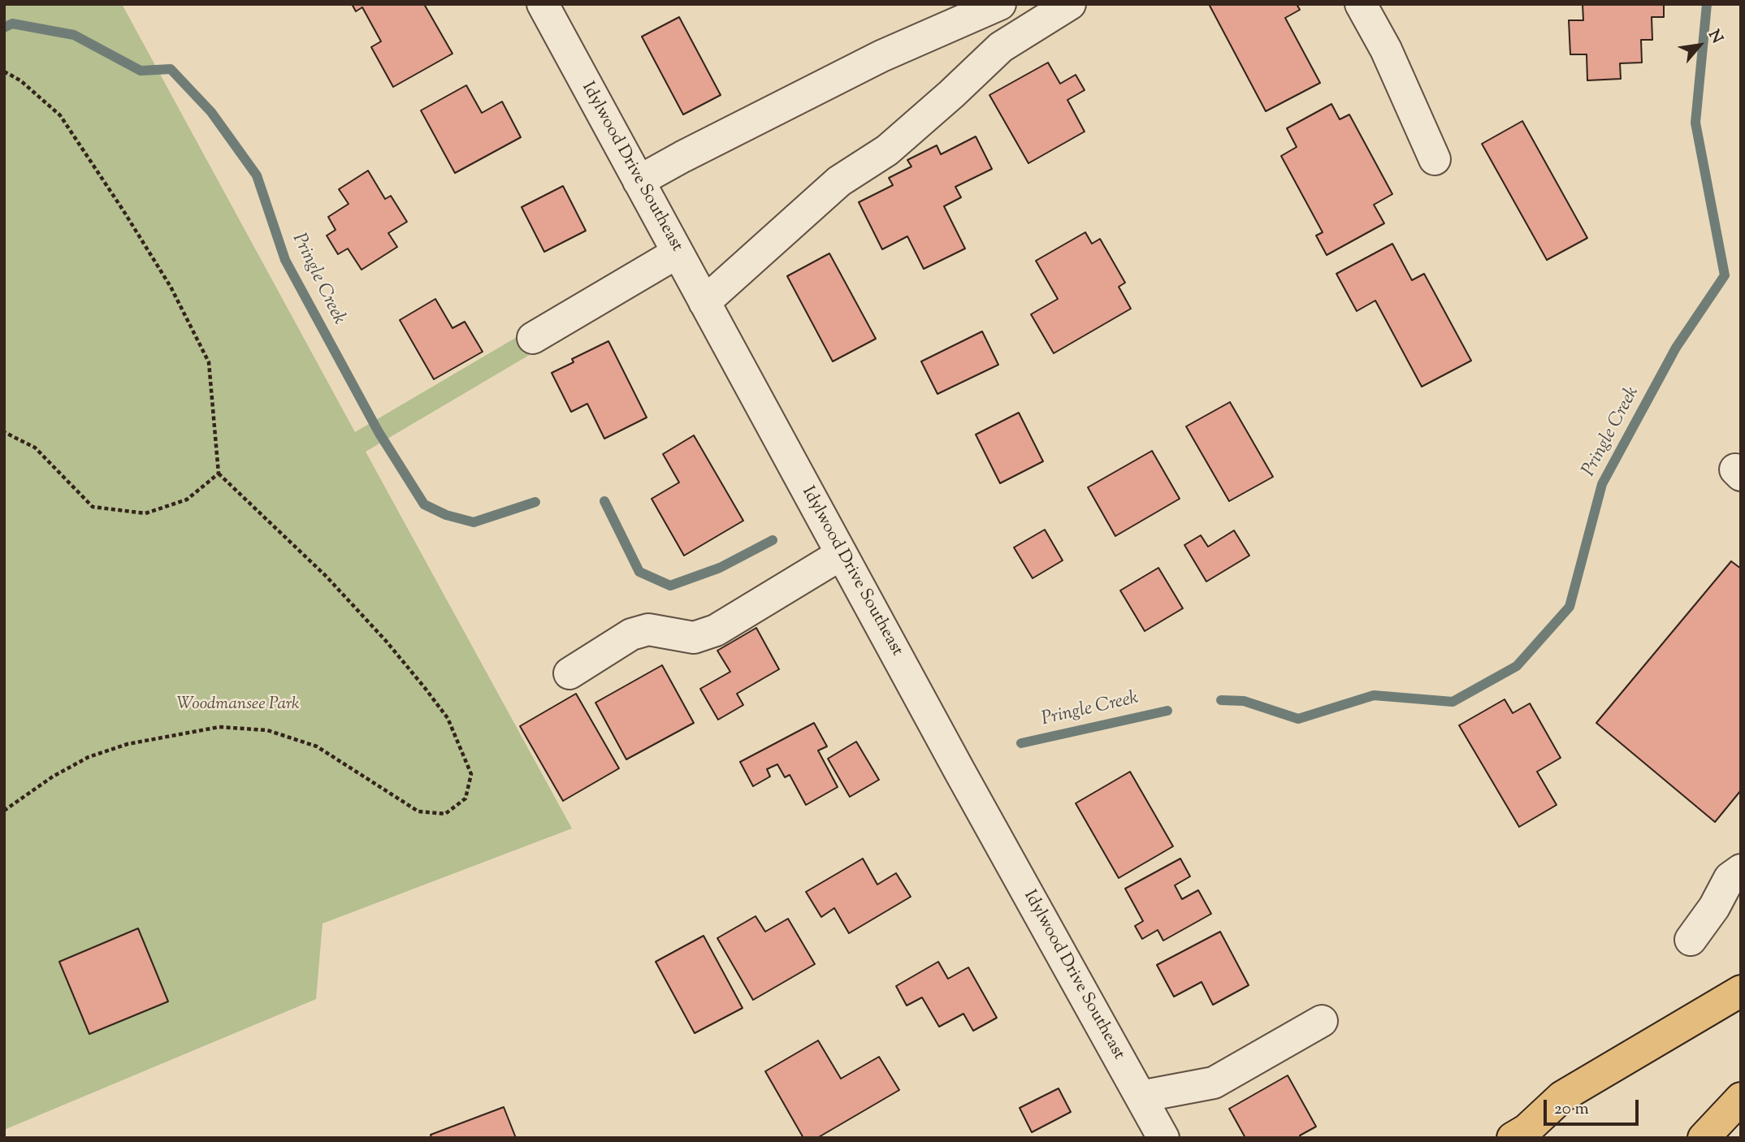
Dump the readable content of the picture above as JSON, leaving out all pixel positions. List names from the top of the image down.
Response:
{
  "streets": {
    "street": ["Idylwood Drive Southeast"]
  },
  "water": ["Pringle Creek"],
  "parks": ["Woodmansee Park"],
  "scale_bar": "20 m",
  "north": "top right"
}
